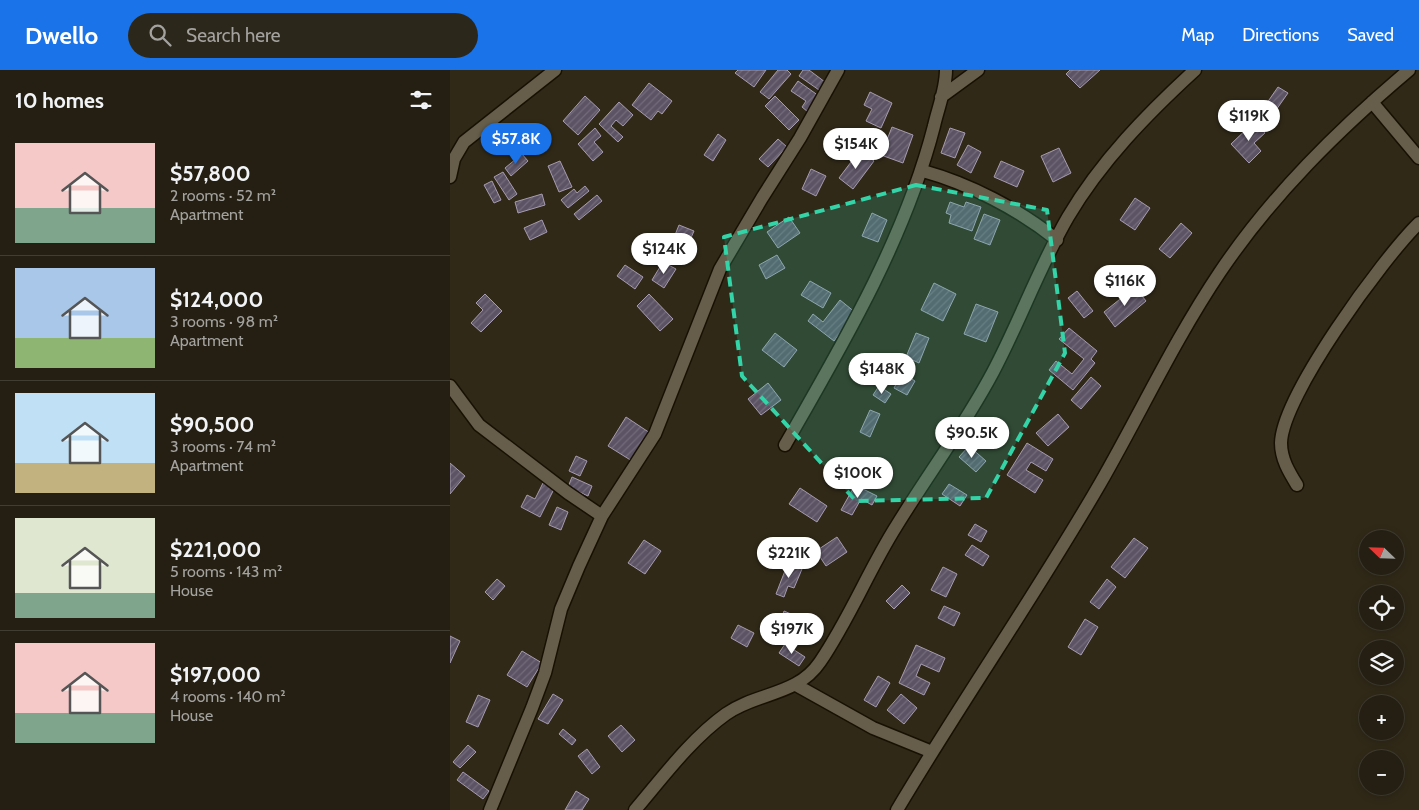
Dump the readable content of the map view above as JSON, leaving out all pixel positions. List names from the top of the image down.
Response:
{
  "north": "top left",
  "page": {
    "header": "Dwello",
    "search": "Search here",
    "nav": ["Map", "Directions", "Saved"],
    "heading": "10 homes",
    "price": [
      "$119K",
      "$57.8K",
      "$154K",
      "$124K",
      "$116K",
      "$148K",
      "$90.5K",
      "$100K",
      "$221K",
      "$197K"
    ],
    "list": [
      {
        "name": "$57,800",
        "note": "2 rooms · 52 m² · Apartment"
      },
      {
        "name": "$124,000",
        "note": "3 rooms · 98 m² · Apartment"
      },
      {
        "name": "$90,500",
        "note": "3 rooms · 74 m² · Apartment"
      },
      {
        "name": "$221,000",
        "note": "5 rooms · 143 m² · House"
      },
      {
        "name": "$197,000",
        "note": "4 rooms · 140 m² · House"
      }
    ],
    "map_buttons": ["+", "−"]
  }
}
